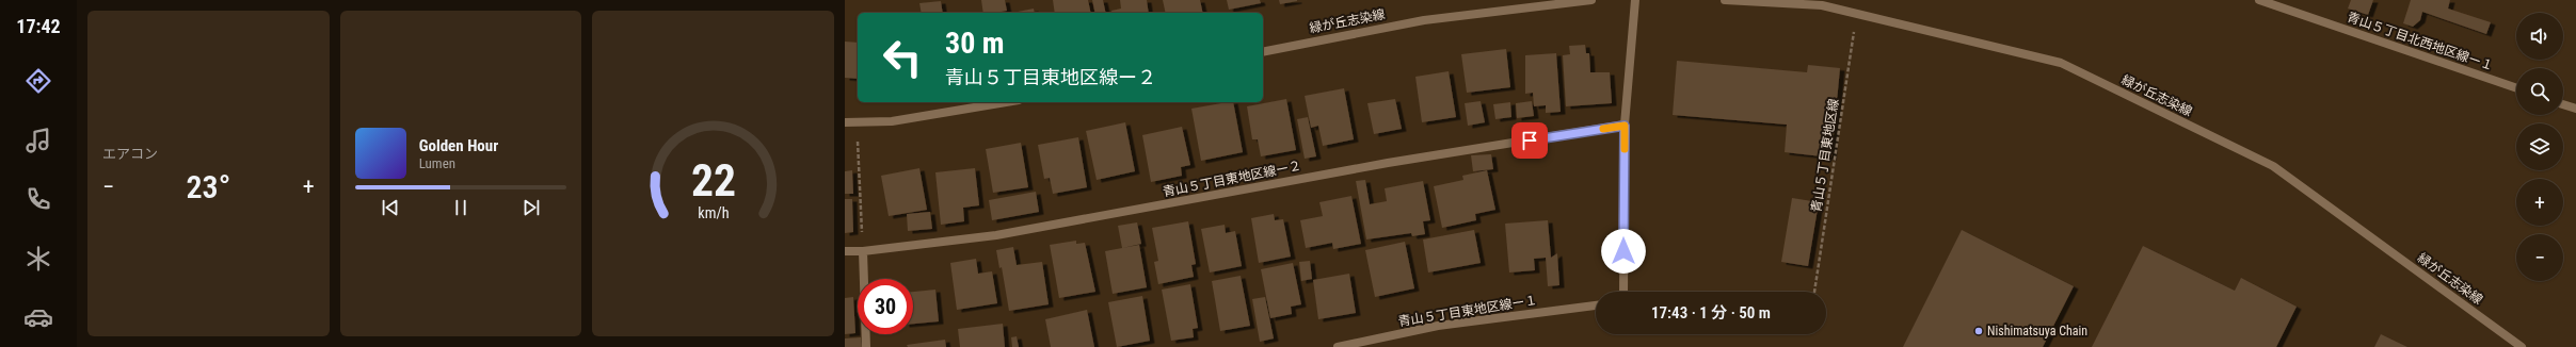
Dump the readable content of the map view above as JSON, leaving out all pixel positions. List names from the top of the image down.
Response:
{
  "streets": {
    "street": [
      "緑が丘志染線",
      "青山５丁目北西地区線ー１",
      "青山５丁目東地区線ー２",
      "青山５丁目東地区線ー１"
    ],
    "path": ["青山５丁目東地区線"]
  },
  "crossings": [
    ["緑が丘志染線", "青山５丁目東地区線"]
  ],
  "places": ["Nishimatsuya Chain"],
  "page": {
    "tabs": "17:42",
    "tile": "エアコン",
    "map_buttons": ["+", "−"],
    "turn": ["30 m", "青山５丁目東地区線ー２"],
    "song": ["Golden Hour", "Lumen"],
    "heat": ["−", "23°", "+"],
    "limit": "30",
    "trip": "17:43 · 1 分 · 50 m",
    "gauge": ["22", "km/h"]
  }
}
